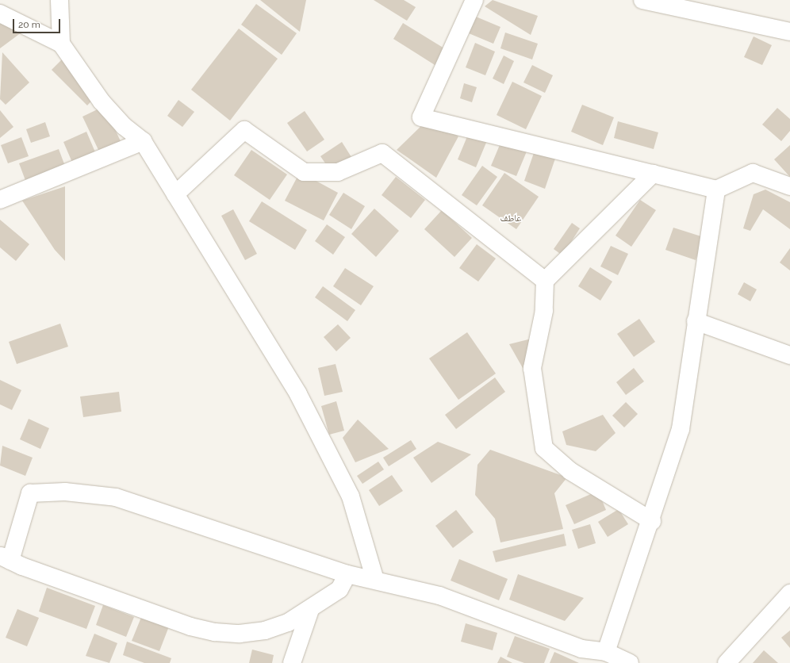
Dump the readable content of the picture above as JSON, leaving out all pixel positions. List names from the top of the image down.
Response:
{
  "districts": ["عاطف"],
  "scale_bar": "20 m"
}
